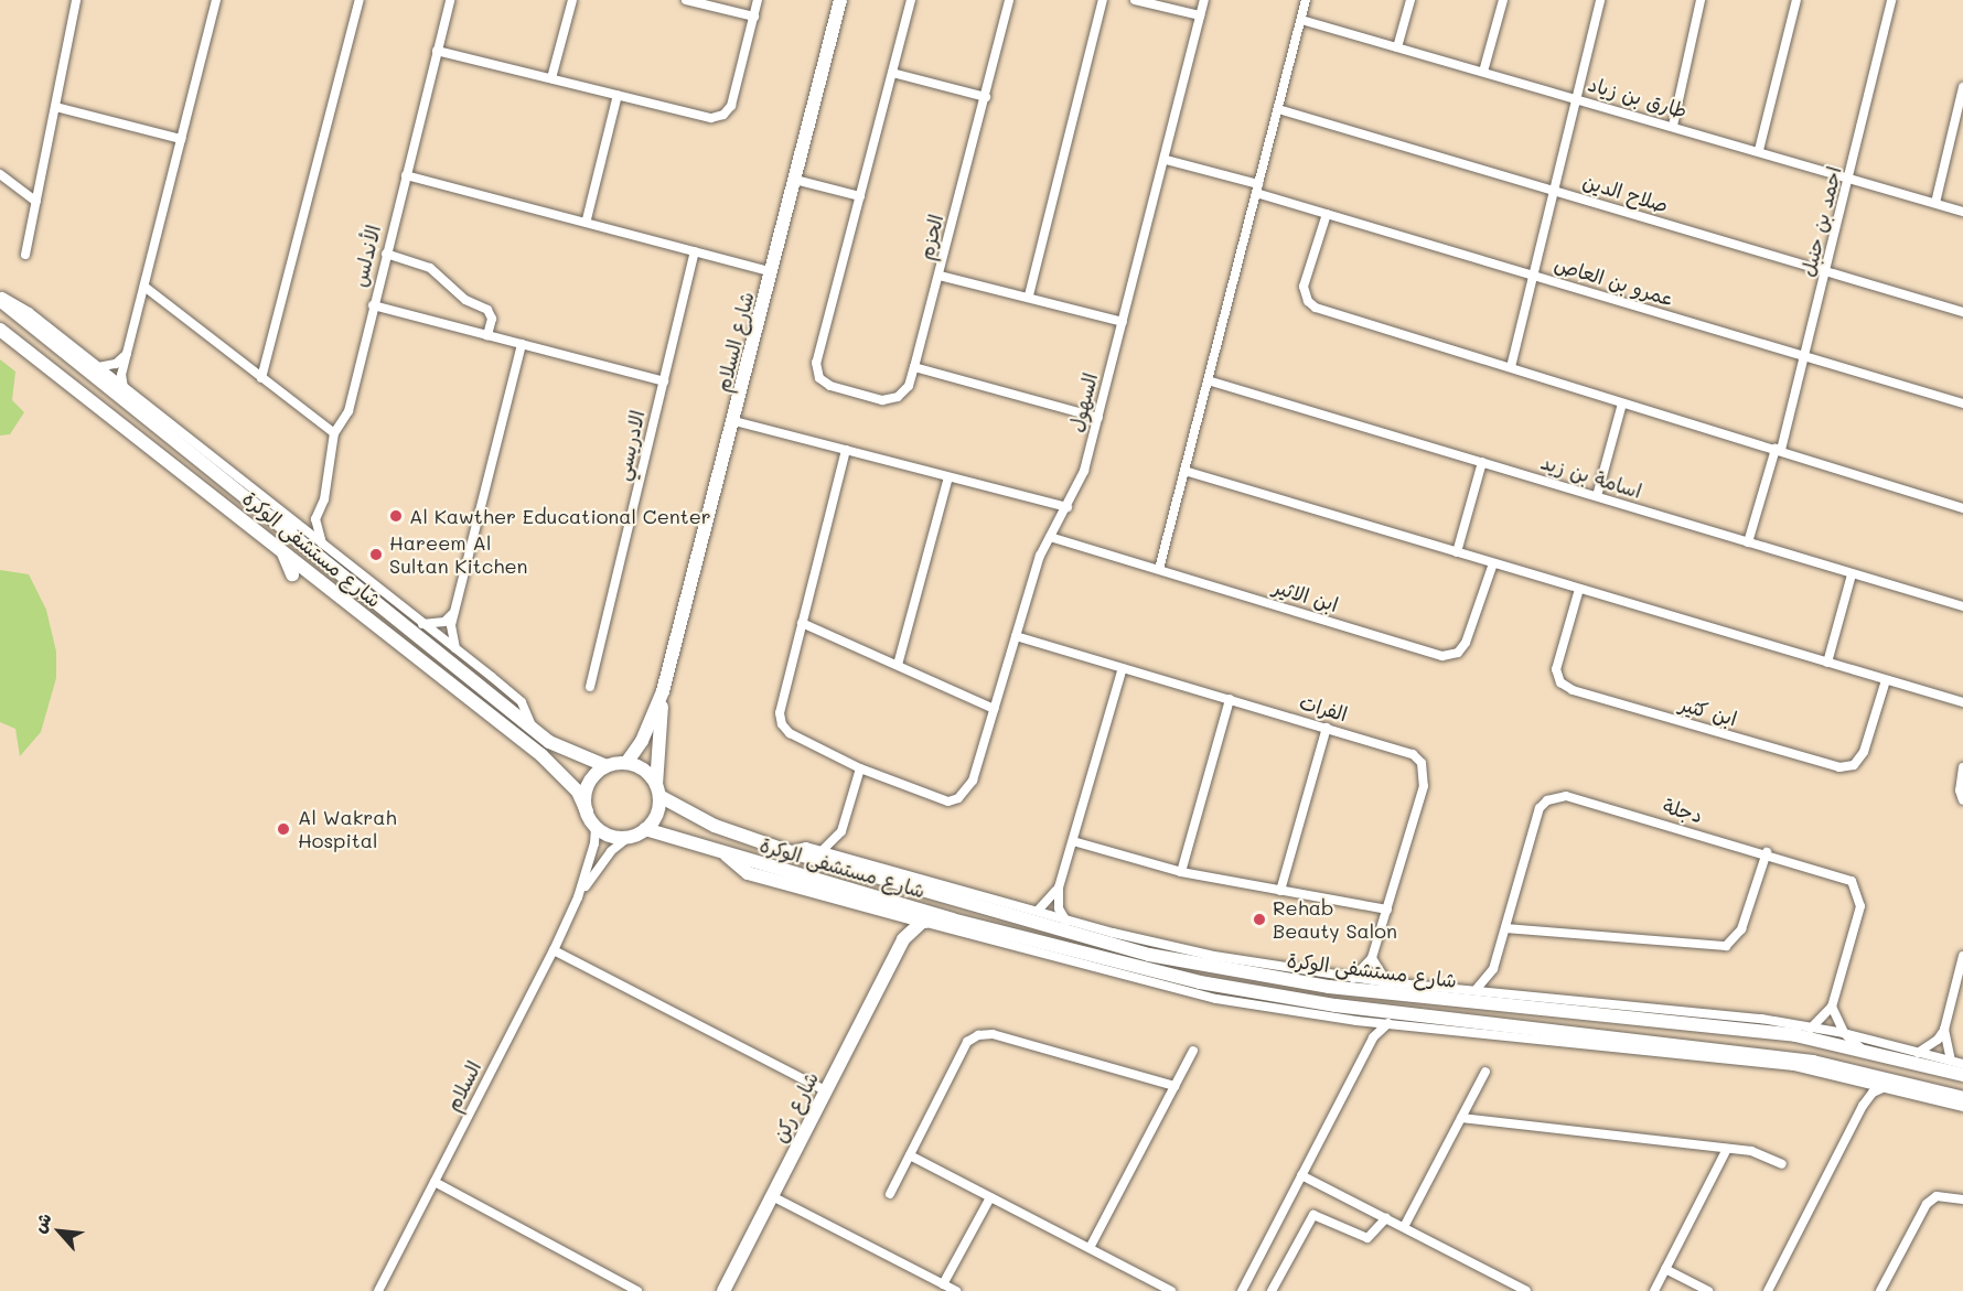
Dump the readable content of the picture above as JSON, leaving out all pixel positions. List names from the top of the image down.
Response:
{
  "streets": {
    "street": [
      "طارق بن زياد",
      "صلاح الدين",
      "احمد بن حنبل",
      "الحزم",
      "الأندلس",
      "عمرو بن العاص",
      "شارع السلام",
      "السهول",
      "الادريسي",
      "اسامة بن زيد",
      "شارع مستشفى الوكرة",
      "ابن الاثير",
      "الفرات",
      "ابن كثير",
      "دجلة",
      "السلام",
      "شارع ركن"
    ]
  },
  "crossings": [
    ["طارق بن زياد", "احمد بن حنبل"],
    ["صلاح الدين", "احمد بن حنبل"],
    ["احمد بن حنبل", "عمرو بن العاص"],
    ["احمد بن حنبل", "اسامة بن زيد"],
    ["عمرو بن العاص", "السهول"],
    ["شارع السلام", "شارع مستشفى الوكرة"],
    ["شارع السلام", "السلام"],
    ["السهول", "ابن الاثير"],
    ["السهول", "الفرات"],
    ["شارع مستشفى الوكرة", "الفرات"],
    ["شارع مستشفى الوكرة", "دجلة"],
    ["شارع مستشفى الوكرة", "السلام"],
    ["شارع مستشفى الوكرة", "شارع ركن"]
  ],
  "places": [
    "Al Kawther Educational Center",
    "Hareem Al Sultan Kitchen",
    "Al Wakrah Hospital",
    "Rehab Beauty Salon"
  ],
  "north": "top left"
}
